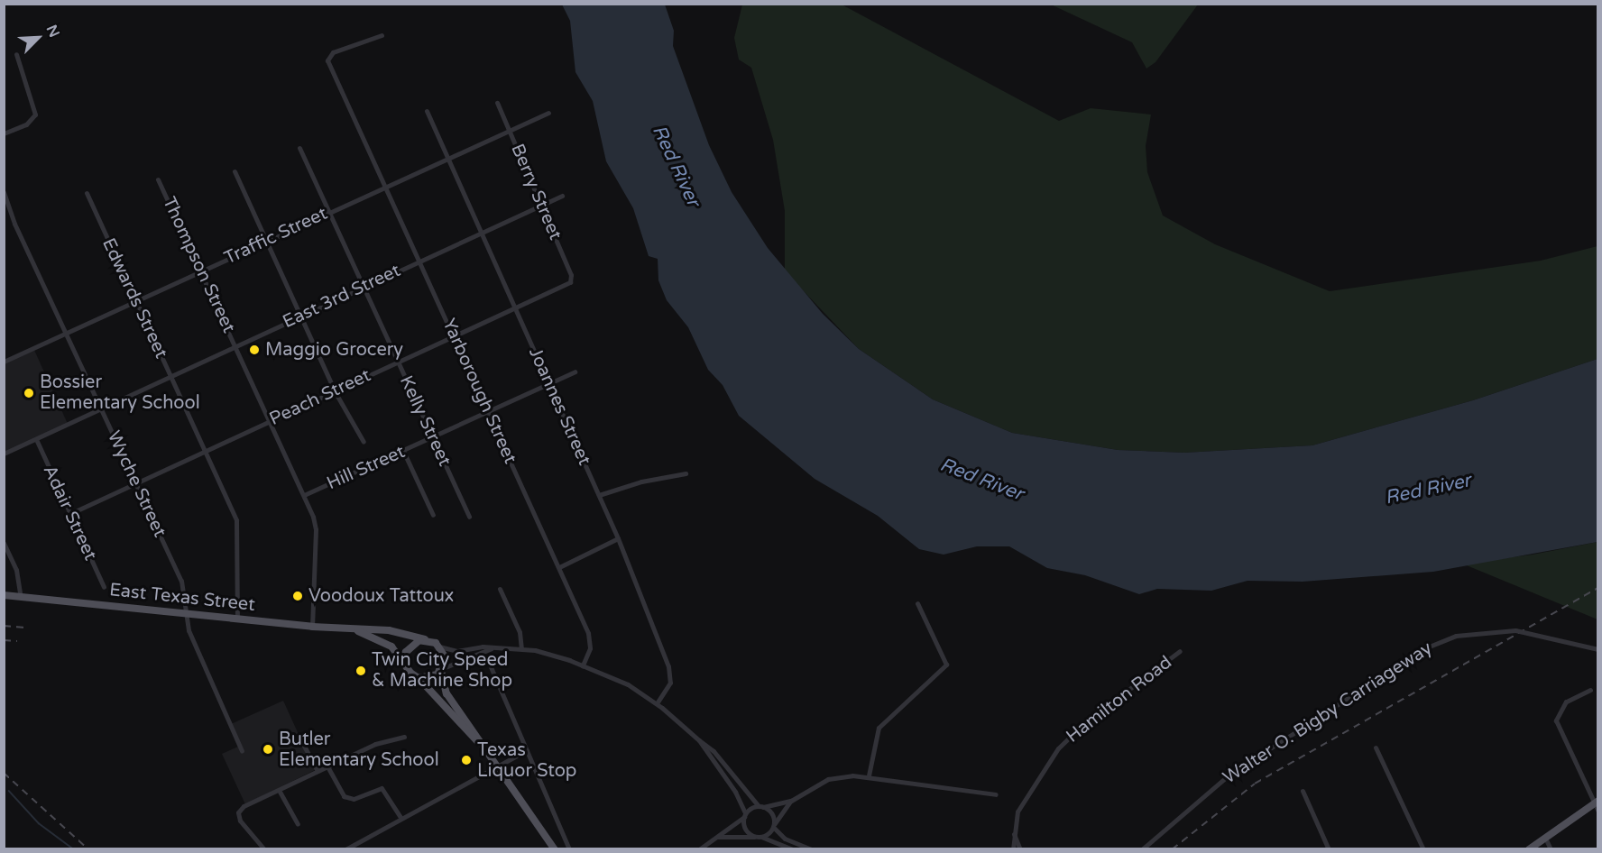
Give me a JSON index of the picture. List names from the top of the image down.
{
  "streets": {
    "main road": ["East Texas Street"],
    "street": [
      "Berry Street",
      "Traffic Street",
      "Thompson Street",
      "East 3rd Street",
      "Edwards Street",
      "Yarborough Street",
      "Peach Street",
      "Joannes Street",
      "Kelly Street",
      "Hill Street",
      "Wyche Street",
      "Adair Street",
      "Hamilton Road",
      "Walter O. Bigby Carriageway"
    ]
  },
  "crossings": [
    ["Berry Street", "Traffic Street"],
    ["Berry Street", "East 3rd Street"],
    ["Berry Street", "Peach Street"],
    ["Traffic Street", "Thompson Street"],
    ["Traffic Street", "Edwards Street"],
    ["Traffic Street", "Yarborough Street"],
    ["Traffic Street", "Joannes Street"],
    ["Traffic Street", "Kelly Street"],
    ["Traffic Street", "Wyche Street"],
    ["Thompson Street", "East 3rd Street"],
    ["Thompson Street", "Peach Street"],
    ["Thompson Street", "Hill Street"],
    ["Thompson Street", "East Texas Street"],
    ["East 3rd Street", "Edwards Street"],
    ["East 3rd Street", "Yarborough Street"],
    ["East 3rd Street", "Joannes Street"],
    ["East 3rd Street", "Kelly Street"],
    ["East 3rd Street", "Wyche Street"],
    ["East 3rd Street", "Adair Street"],
    ["Edwards Street", "Peach Street"],
    ["Edwards Street", "East Texas Street"],
    ["Yarborough Street", "Peach Street"],
    ["Yarborough Street", "Hill Street"],
    ["Peach Street", "Joannes Street"],
    ["Peach Street", "Kelly Street"],
    ["Peach Street", "Wyche Street"],
    ["Peach Street", "Adair Street"],
    ["Joannes Street", "Hill Street"],
    ["Kelly Street", "Hill Street"],
    ["Wyche Street", "East Texas Street"]
  ],
  "water": ["Red River"],
  "places": [
    "Maggio Grocery",
    "Bossier Elementary School",
    "Voodoux Tattoux",
    "Twin City Speed & Machine Shop",
    "Butler Elementary School",
    "Texas Liquor Stop"
  ],
  "north": "top right"
}
